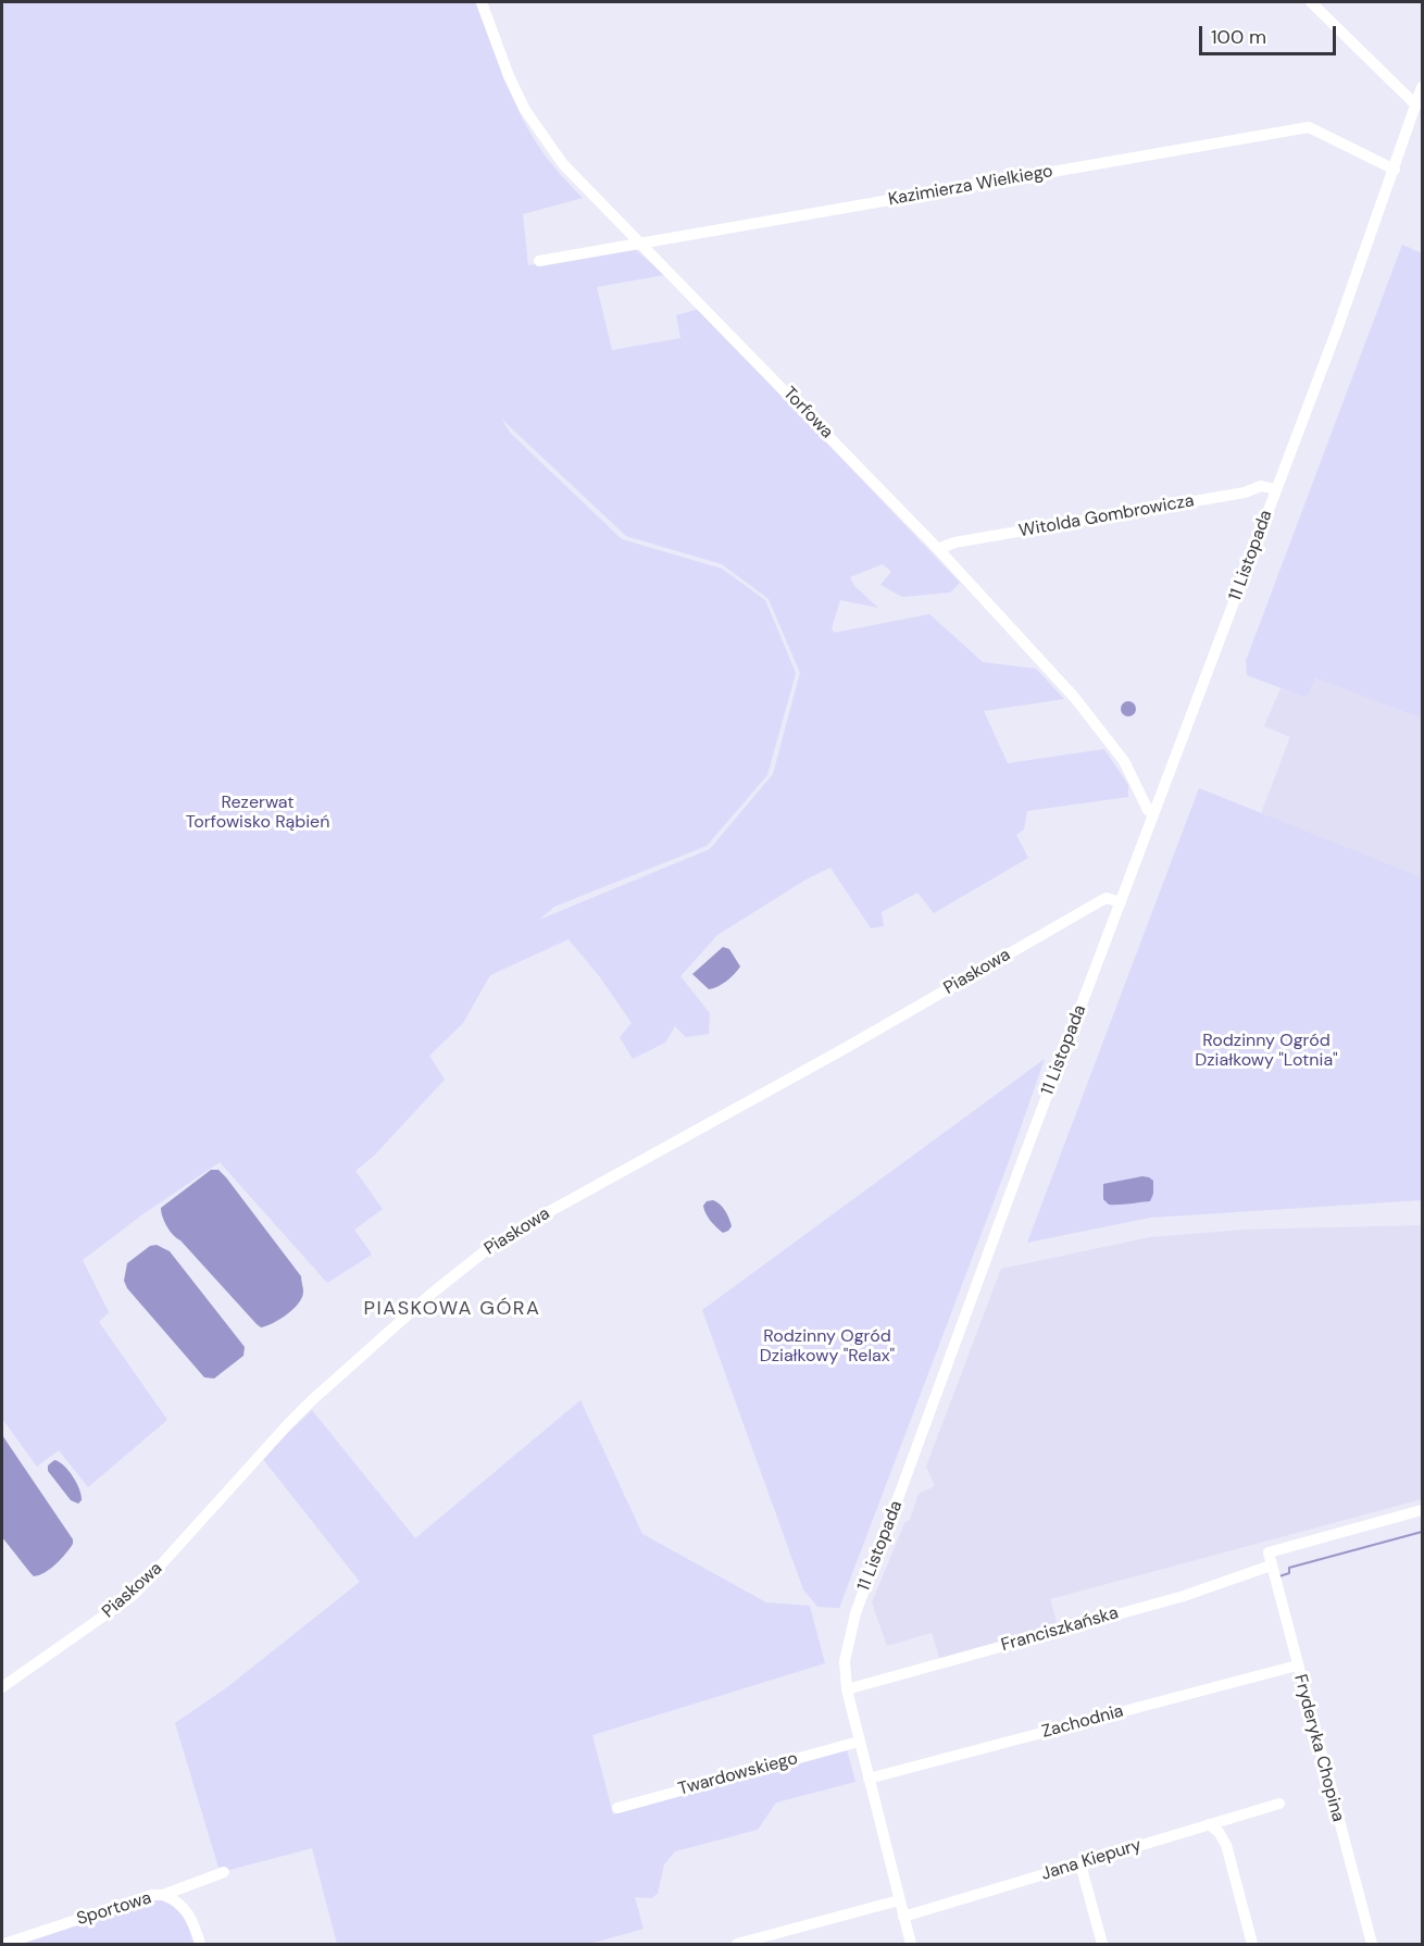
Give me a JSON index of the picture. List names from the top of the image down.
{
  "streets": {
    "street": [
      "Kazimierza Wielkiego",
      "Torfowa",
      "Witolda Gombrowicza",
      "11 Listopada",
      "Piaskowa",
      "Franciszkańska",
      "Zachodnia",
      "Fryderyka Chopina",
      "Twardowskiego",
      "Jana Kiepury",
      "Sportowa"
    ]
  },
  "crossings": [
    ["Kazimierza Wielkiego", "Torfowa"],
    ["Kazimierza Wielkiego", "11 Listopada"],
    ["Torfowa", "Witolda Gombrowicza"],
    ["Torfowa", "11 Listopada"],
    ["Witolda Gombrowicza", "11 Listopada"],
    ["11 Listopada", "Piaskowa"],
    ["11 Listopada", "Franciszkańska"],
    ["11 Listopada", "Zachodnia"],
    ["11 Listopada", "Twardowskiego"],
    ["11 Listopada", "Jana Kiepury"],
    ["Franciszkańska", "Fryderyka Chopina"],
    ["Zachodnia", "Fryderyka Chopina"]
  ],
  "districts": ["PIASKOWA GÓRA"],
  "parks": ["Rezerwat Torfowisko Rąbień", "Rodzinny Ogród Działkowy \"Lotnia\"", "Rodzinny Ogród Działkowy \"Relax\""],
  "scale_bar": "100 m"
}
